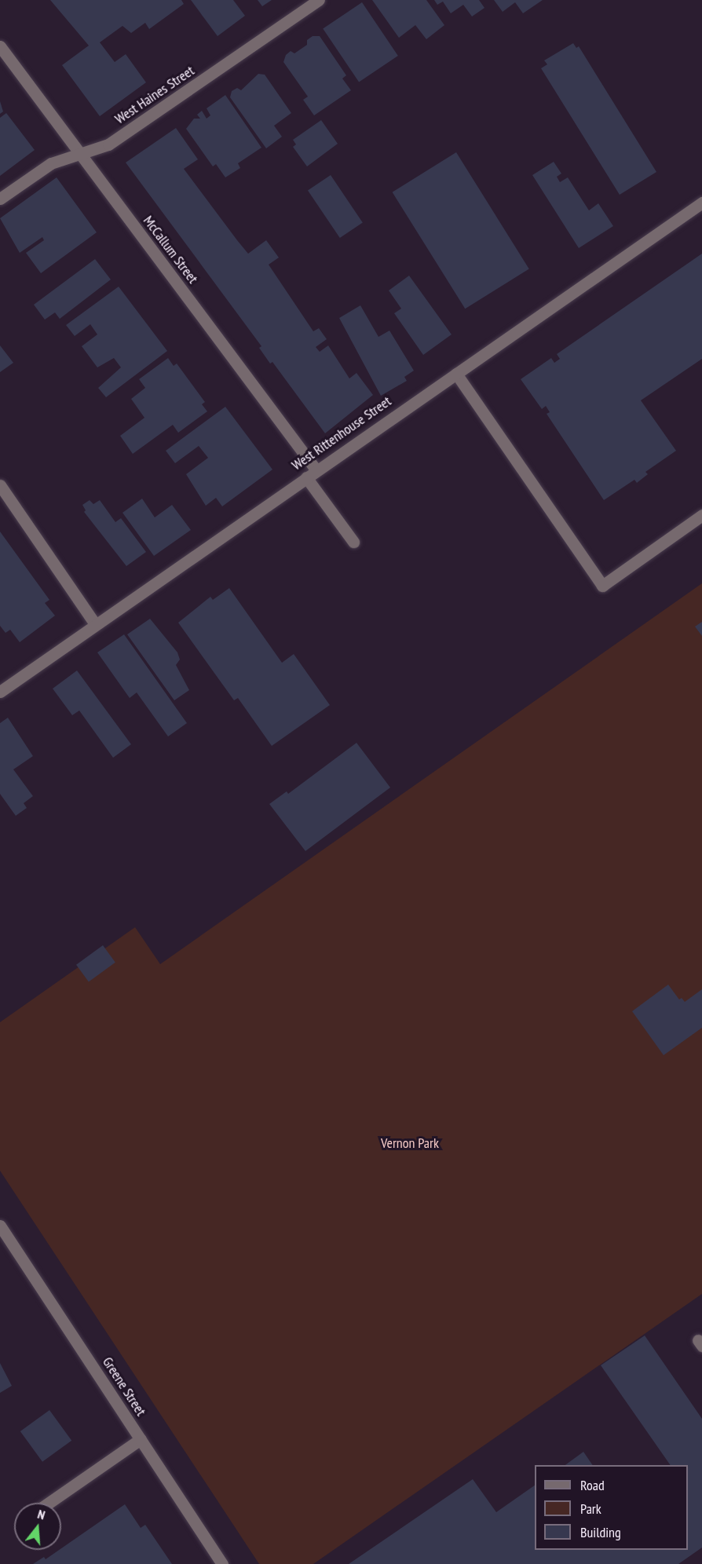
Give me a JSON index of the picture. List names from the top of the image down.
{
  "streets": {
    "street": [
      "West Haines Street",
      "McCallum Street",
      "West Rittenhouse Street",
      "Greene Street"
    ]
  },
  "crossings": [
    ["West Haines Street", "McCallum Street"],
    ["McCallum Street", "West Rittenhouse Street"]
  ],
  "parks": ["Vernon Park"],
  "legend": ["Road", "Park", "Building"],
  "north": "top"
}
